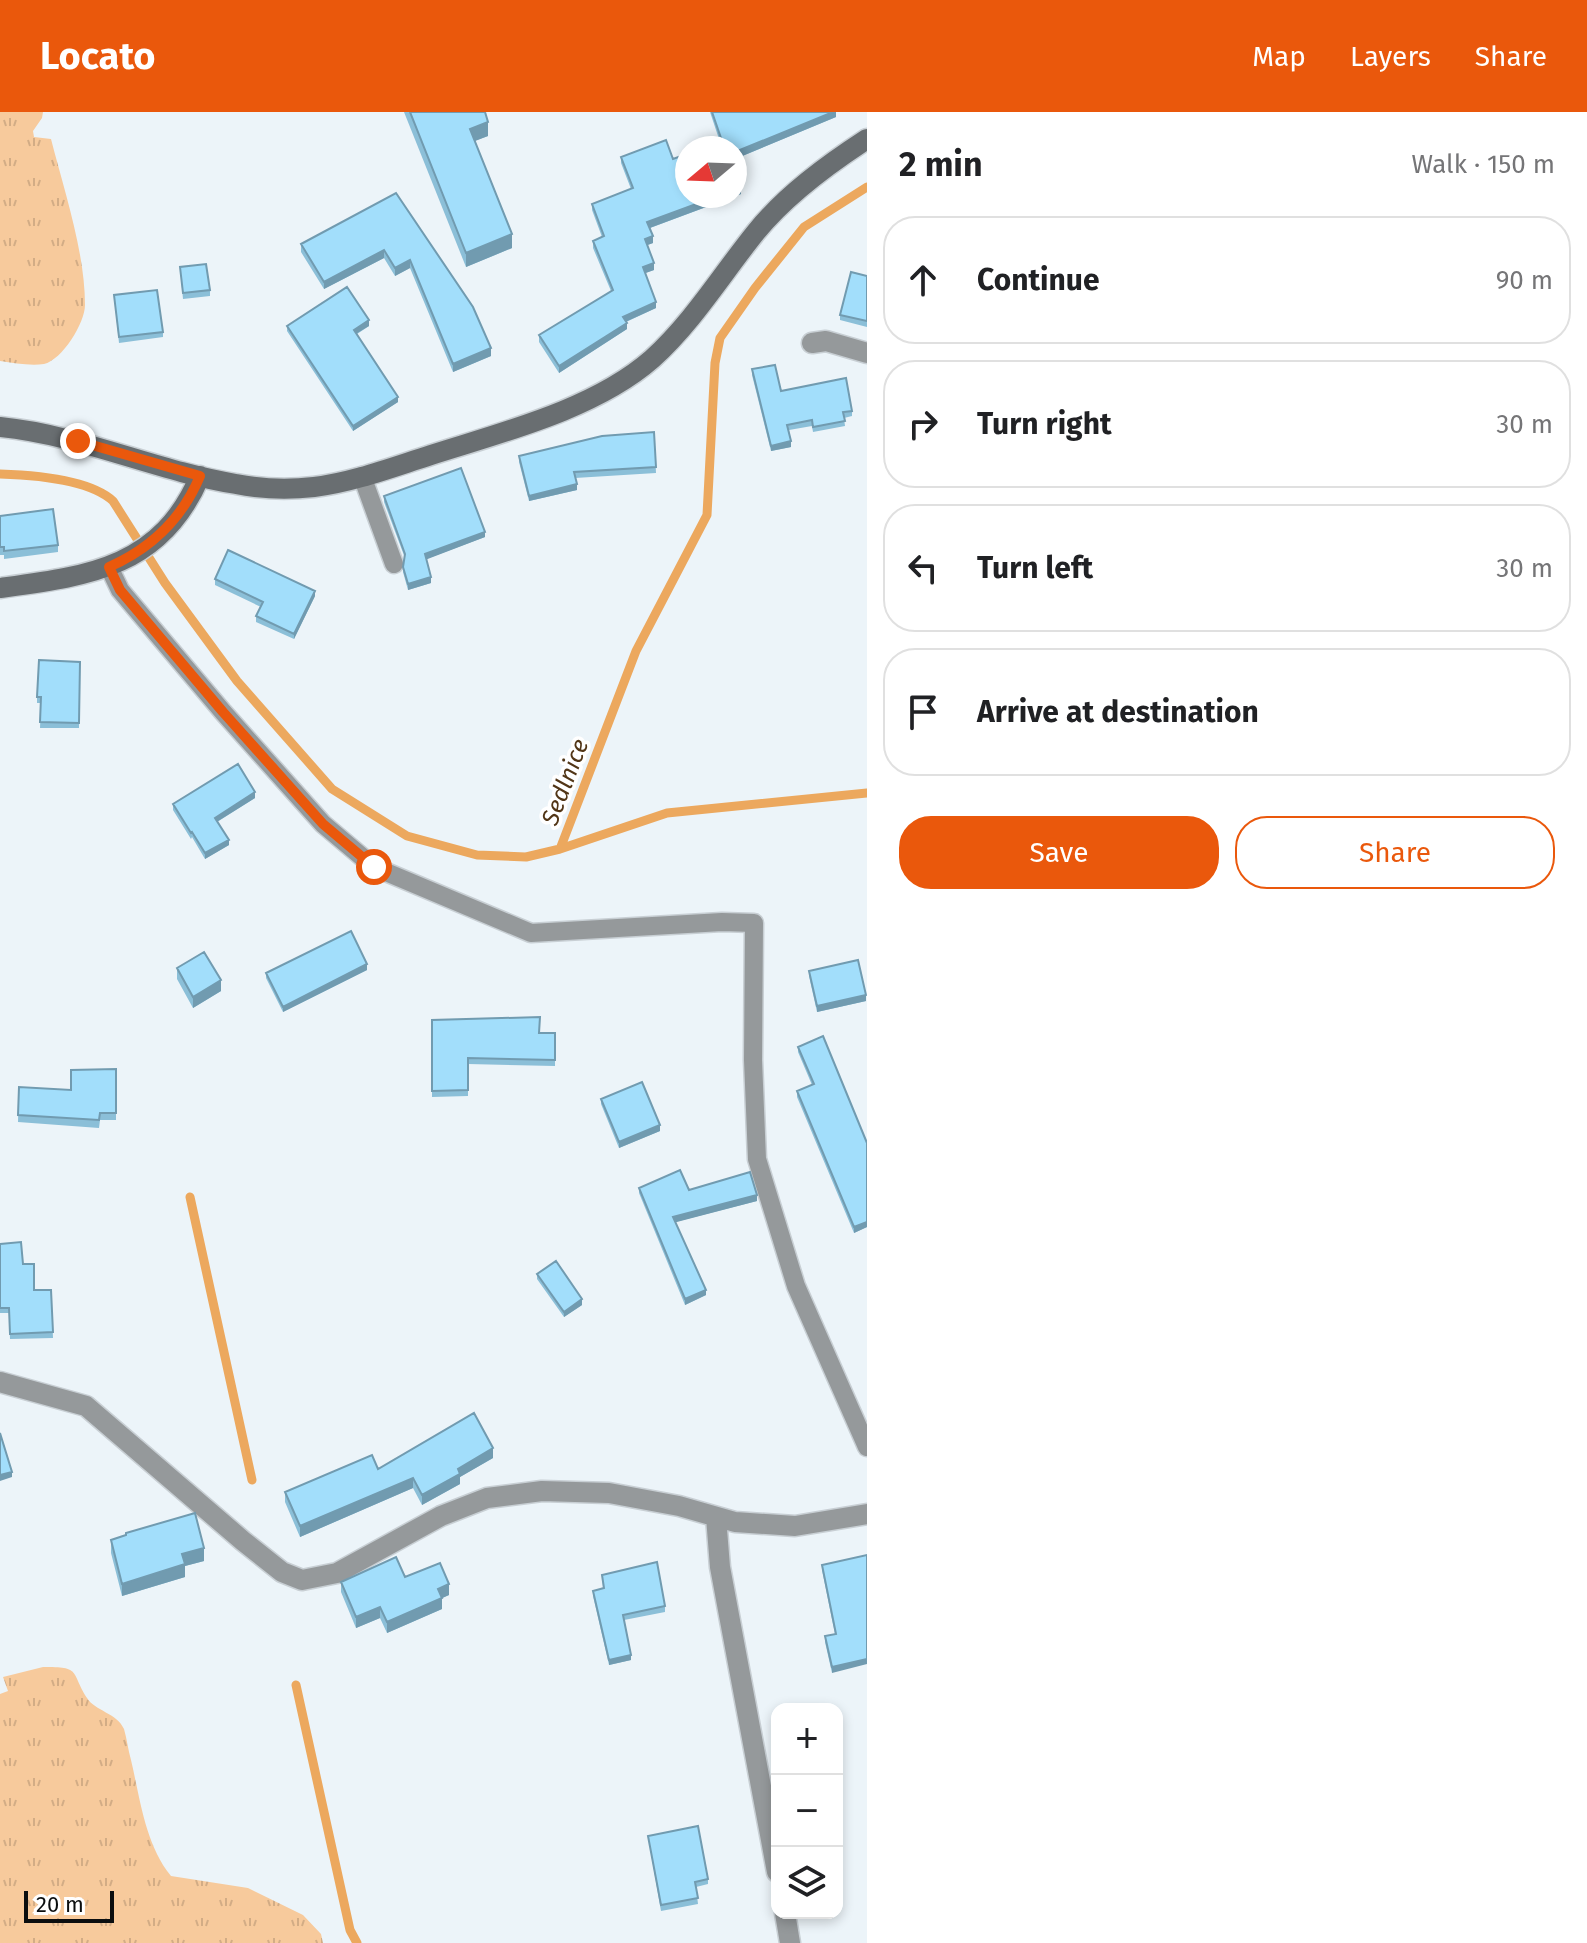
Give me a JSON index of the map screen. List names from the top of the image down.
{
  "water": ["Sedlnice"],
  "scale_bar": "20 m",
  "north": "left",
  "page": {
    "header": "Locato",
    "nav": ["Map", "Layers", "Share"],
    "heading": ["2 min", "Walk · 150 m"],
    "list": [
      ["Continue", "90 m"],
      ["Turn right", "30 m"],
      ["Turn left", "30 m"],
      "Arrive at destination"
    ],
    "buttons": ["Save", "Share"],
    "map_buttons": ["+", "−"],
    "scale": "20 m"
  }
}
